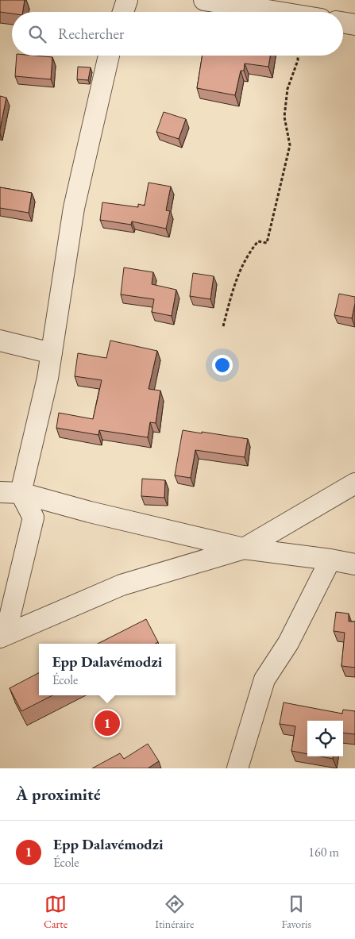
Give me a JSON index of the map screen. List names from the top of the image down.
{
  "page": {
    "search": "Rechercher",
    "popup": ["Epp Dalavémodzi", "École"],
    "pins": "1",
    "heading": "À proximité",
    "list": [
      {
        "mark": "1",
        "name": "Epp Dalavémodzi",
        "note": "École",
        "value": "160 m"
      }
    ],
    "nav": ["Carte", "Itinéraire", "Favoris"]
  }
}
